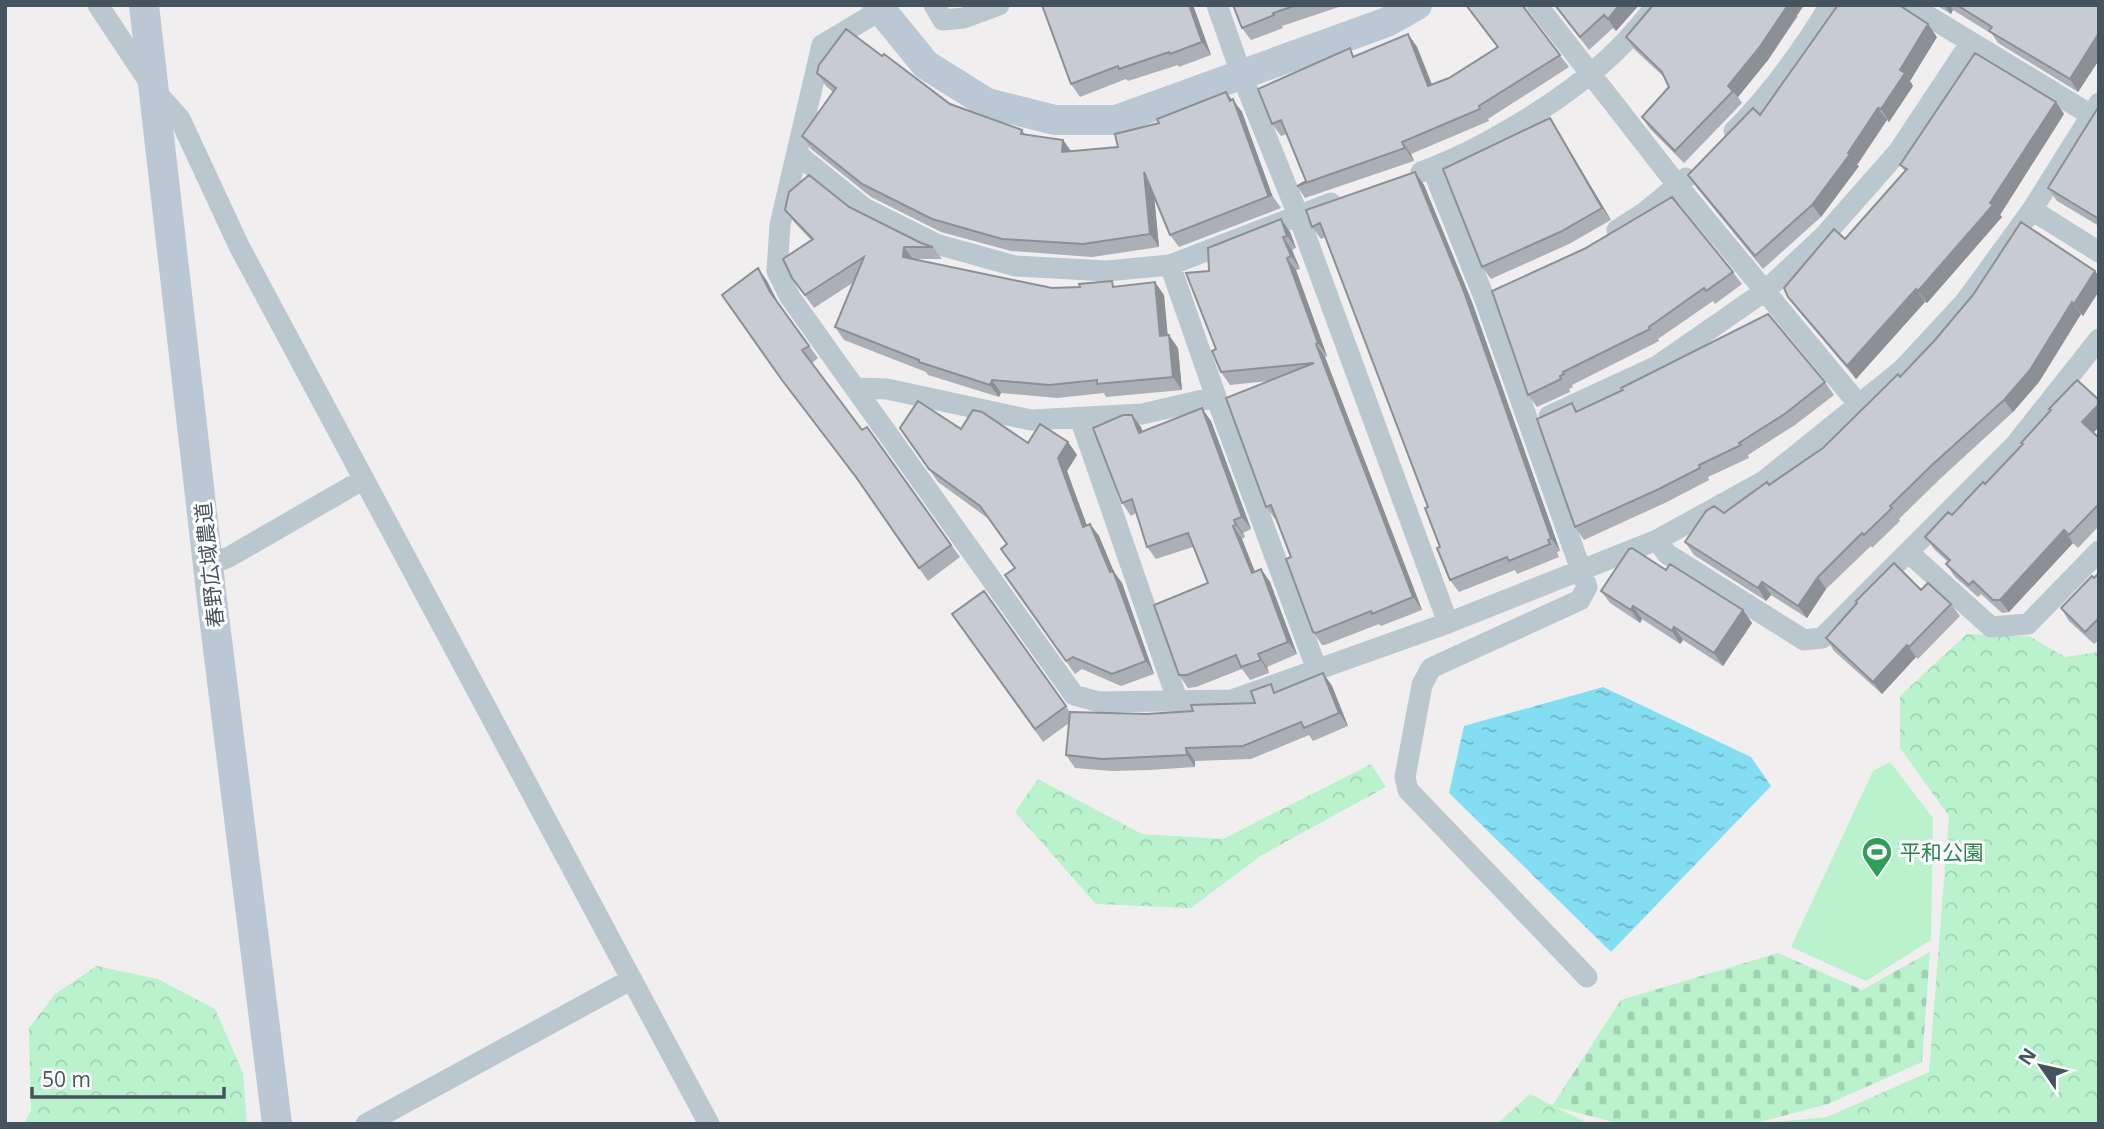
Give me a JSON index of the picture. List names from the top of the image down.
{
  "streets": {
    "street": ["春野広域農道"]
  },
  "places": {
    "sports": ["平和公園"]
  },
  "scale_bar": "50 m",
  "north": "top left"
}
